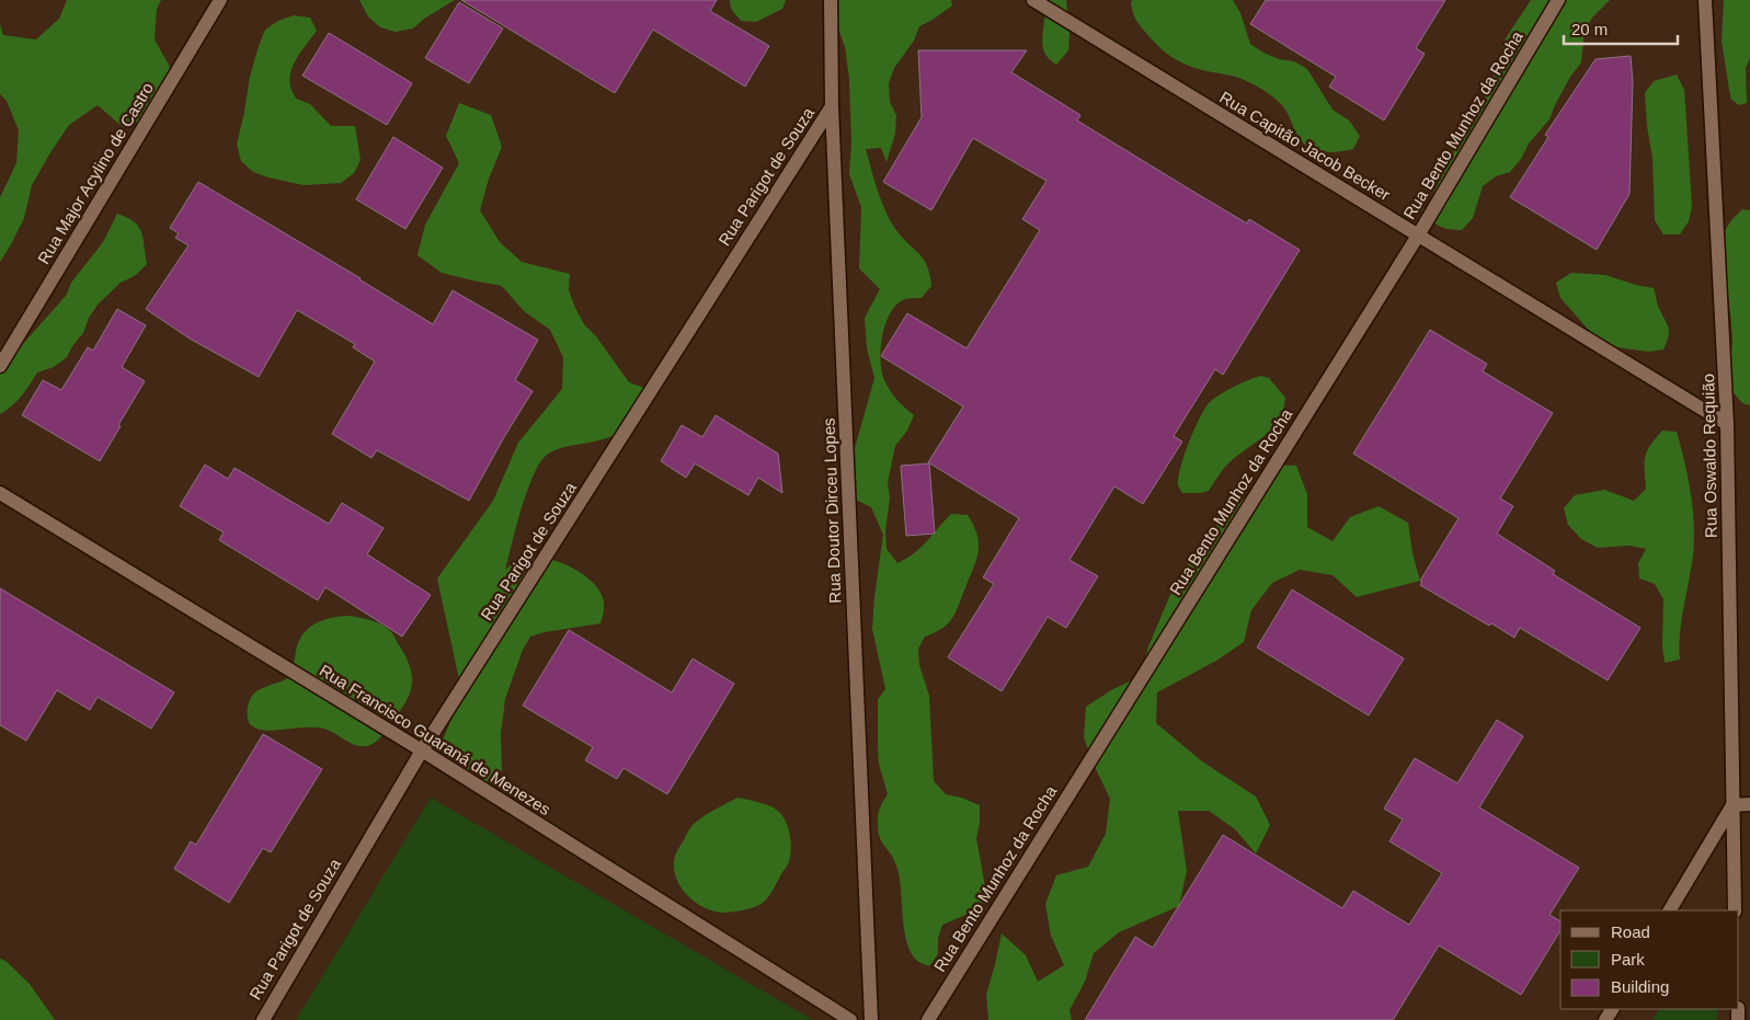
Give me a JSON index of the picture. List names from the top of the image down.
{
  "streets": {
    "street": [
      "Rua Bento Munhoz da Rocha",
      "Rua Capitão Jacob Becker",
      "Rua Major Acylino de Castro",
      "Rua Parigot de Souza",
      "Rua Oswaldo Requião",
      "Rua Doutor Dirceu Lopes",
      "Rua Francisco Guaraná de Menezes"
    ]
  },
  "crossings": [
    ["Rua Bento Munhoz da Rocha", "Rua Capitão Jacob Becker"],
    ["Rua Capitão Jacob Becker", "Rua Oswaldo Requião"],
    ["Rua Parigot de Souza", "Rua Doutor Dirceu Lopes"],
    ["Rua Parigot de Souza", "Rua Francisco Guaraná de Menezes"]
  ],
  "legend": ["Road", "Park", "Building"],
  "scale_bar": "20 m"
}
